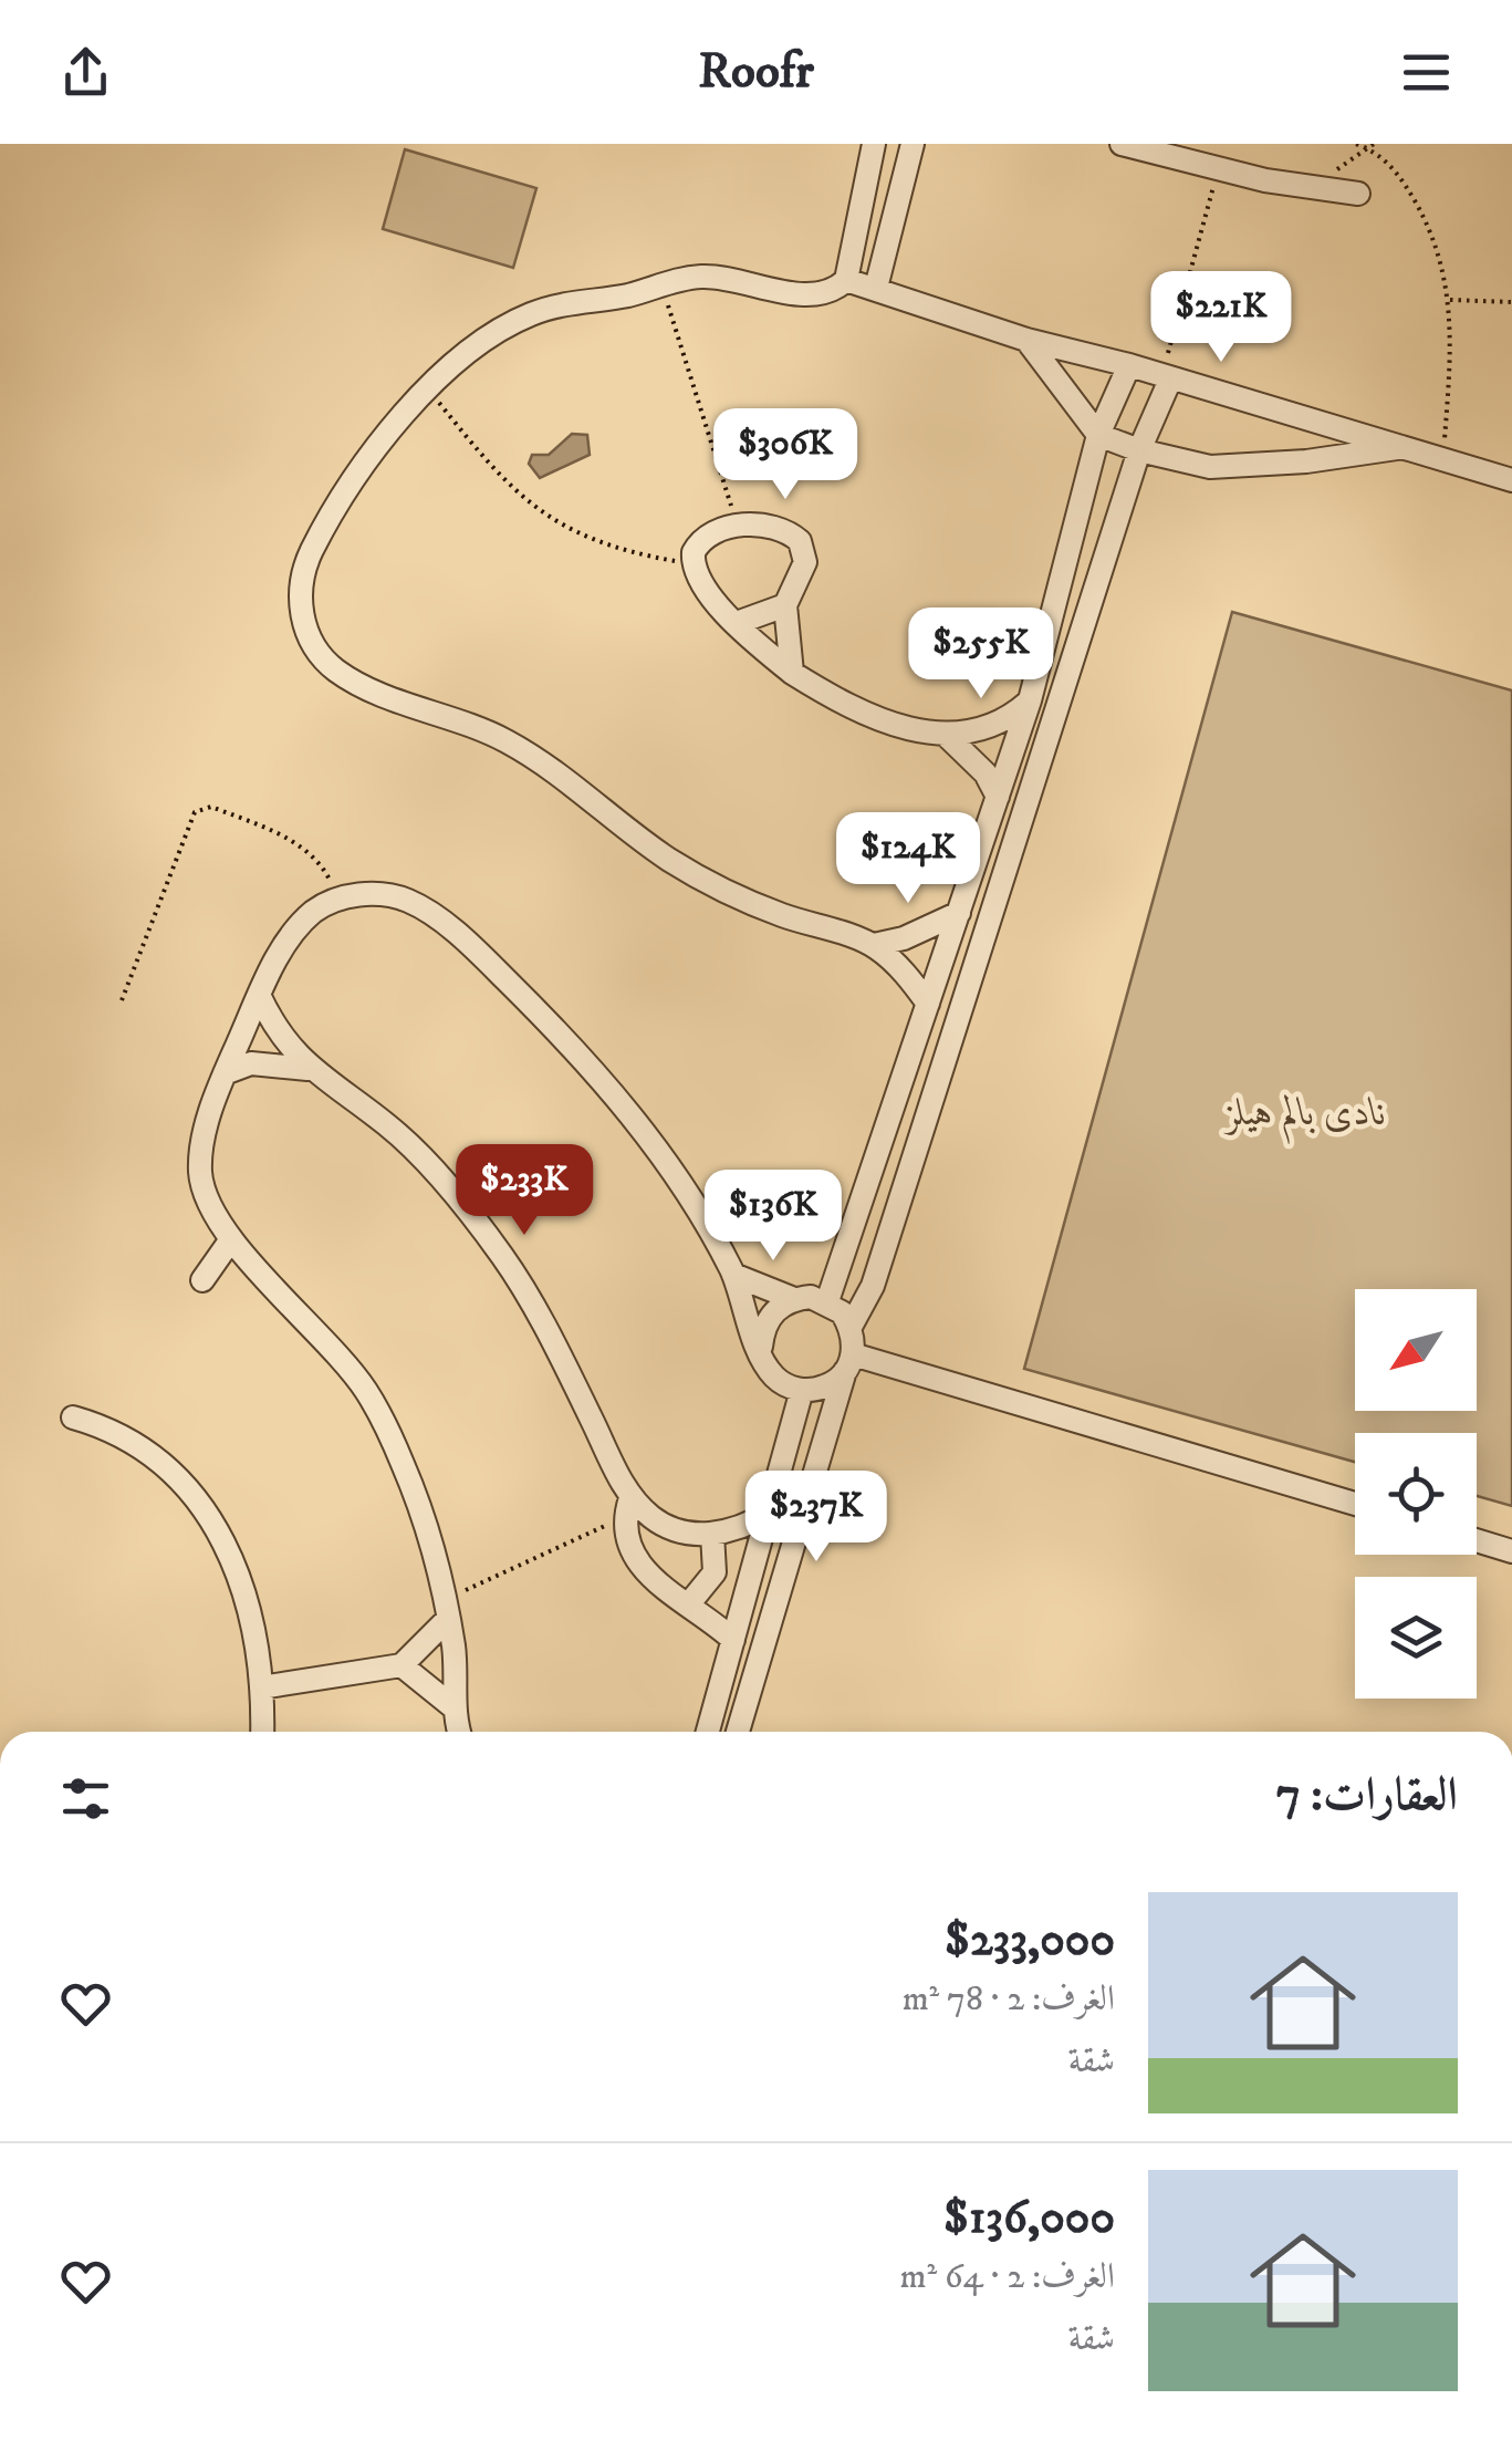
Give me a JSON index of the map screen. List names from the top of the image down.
{
  "parks": ["نادى بالم هيلز"],
  "north": "bottom left",
  "page": {
    "header": "Roofr",
    "price": [
      "$221K",
      "$306K",
      "$255K",
      "$124K",
      "$233K",
      "$136K",
      "$237K"
    ],
    "heading": "العقارات: 7",
    "list": [
      {
        "name": "$233,000",
        "note": "الغرف: 2 · 78 m² · شقة"
      },
      {
        "name": "$136,000",
        "note": "الغرف: 2 · 64 m² · شقة"
      }
    ]
  }
}
